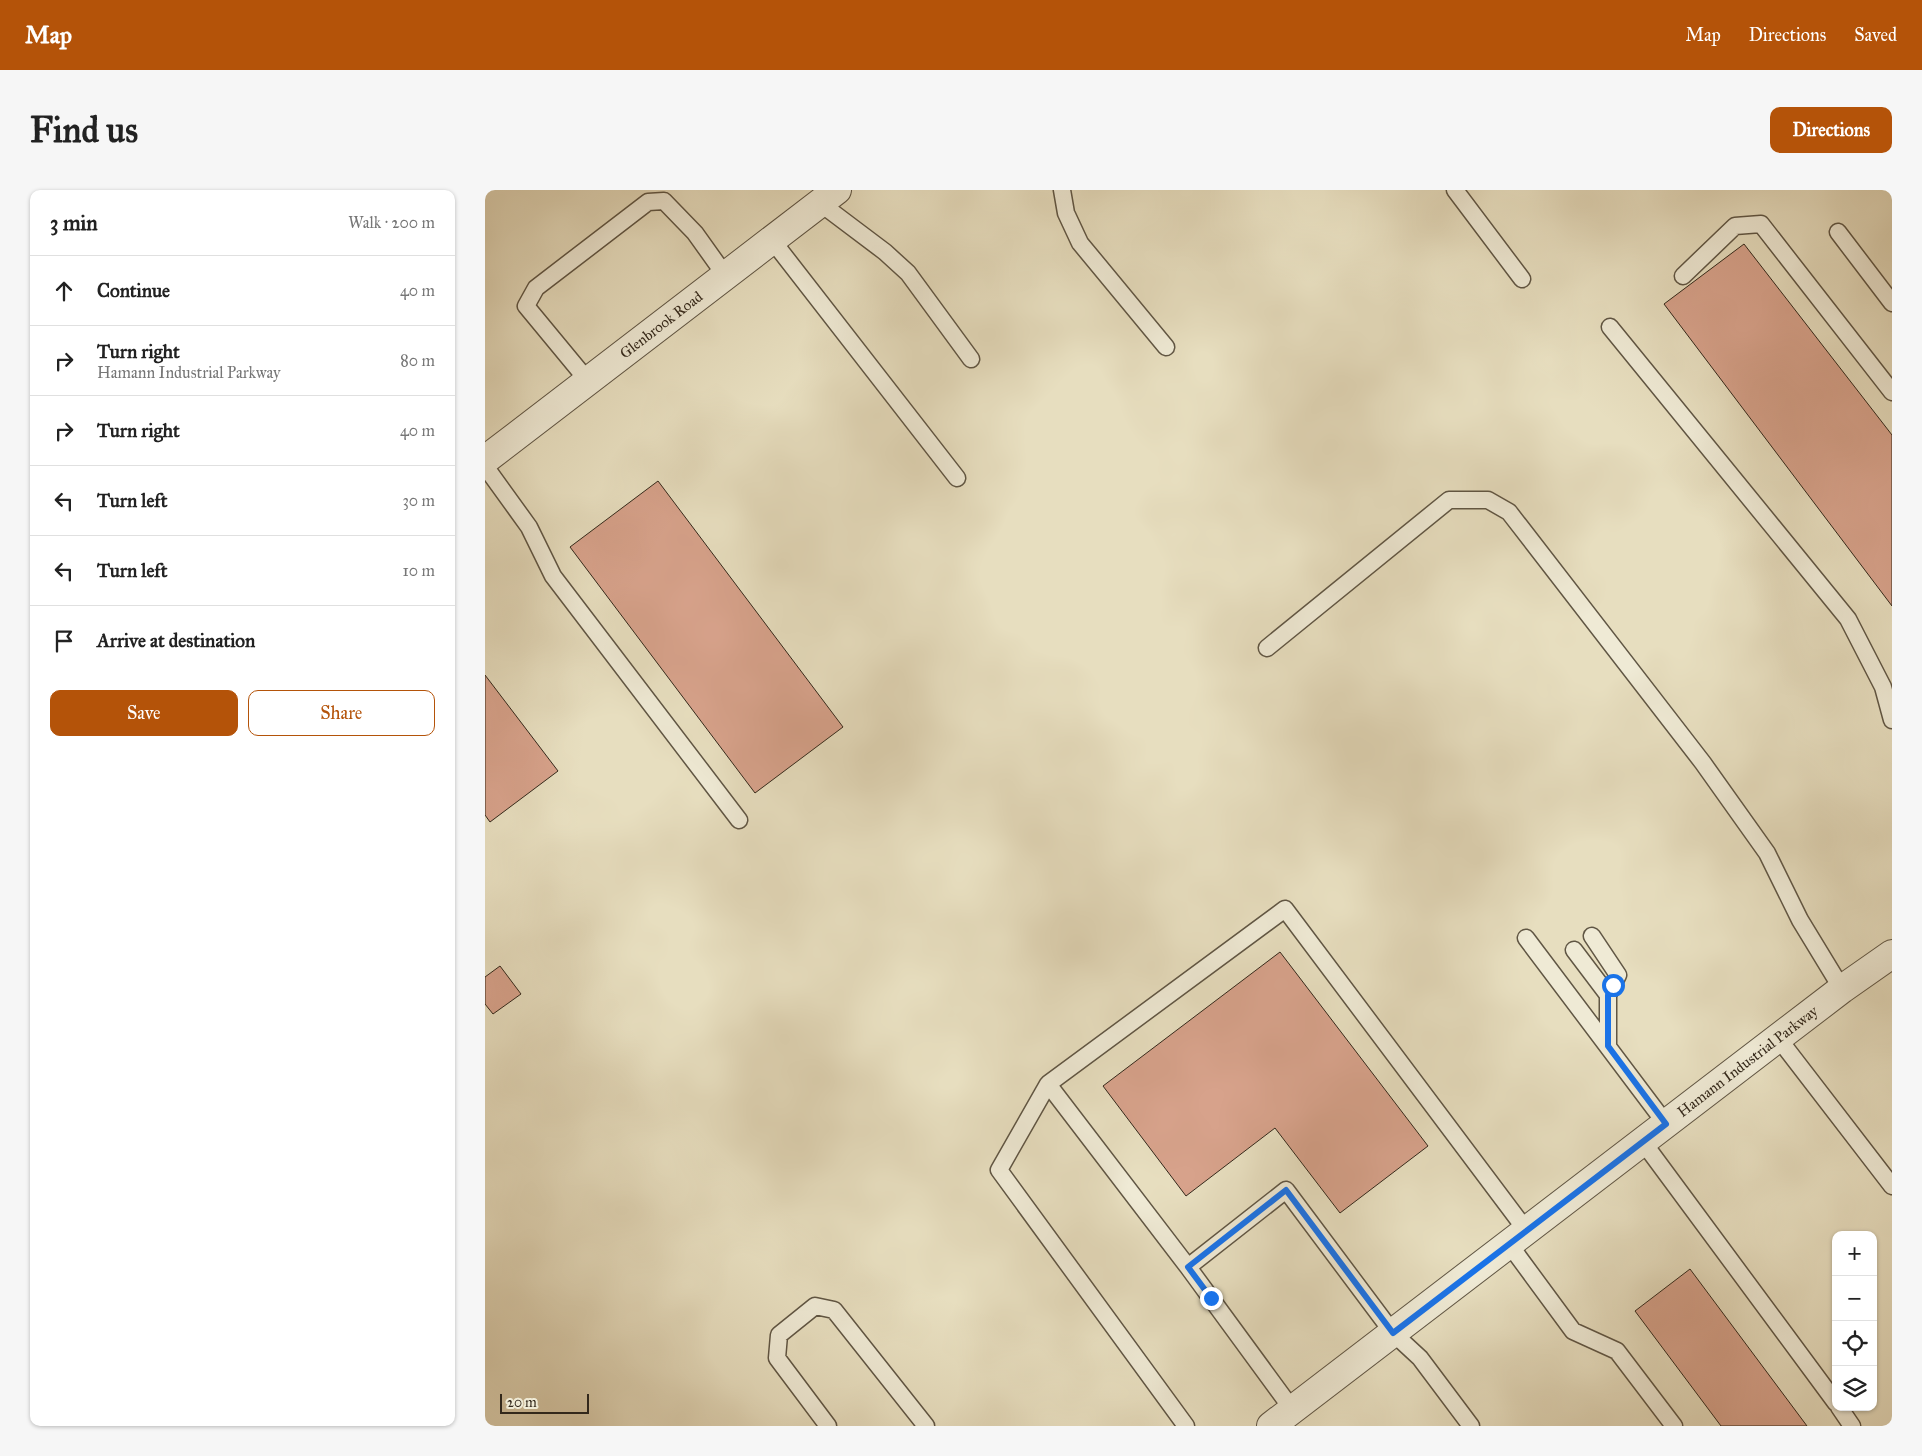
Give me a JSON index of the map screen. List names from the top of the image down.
{
  "streets": {
    "street": ["Glenbrook Road", "Hamann Industrial Parkway"]
  },
  "scale_bar": "20 m",
  "page": {
    "header": "Map",
    "nav": ["Map", "Directions", "Saved"],
    "buttons": [
      "Directions",
      ["Save", "Share"]
    ],
    "title": "Find us",
    "heading": ["3 min", "Walk · 200 m"],
    "list": [
      ["Continue", "40 m"],
      ["Turn right", "Hamann Industrial Parkway", "80 m"],
      ["Turn right", "40 m"],
      ["Turn left", "30 m"],
      ["Turn left", "10 m"],
      "Arrive at destination"
    ],
    "map_buttons": ["+", "−"],
    "scale": "20 m"
  }
}
